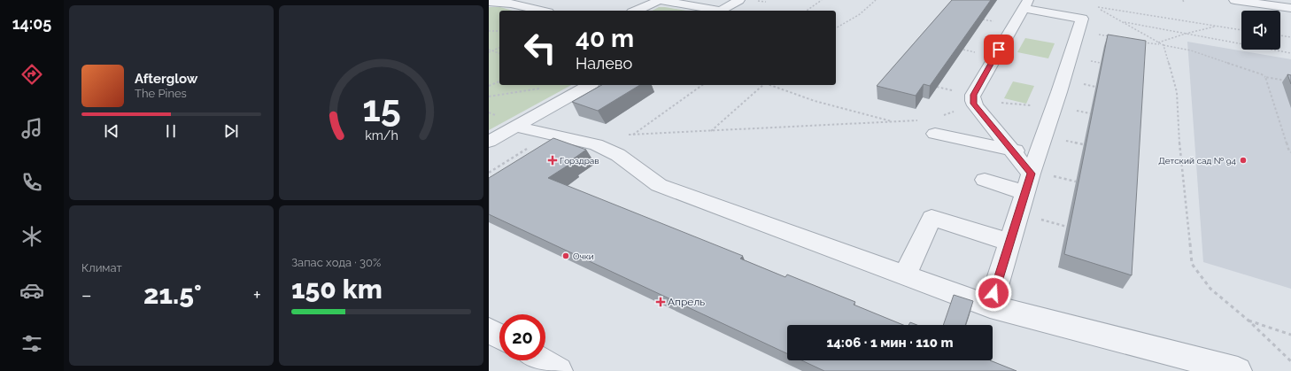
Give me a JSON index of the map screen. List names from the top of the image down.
{
  "places": {
    "health": ["Горздрав", "Апрель"],
    "other": ["Детский сад № 94", "Очки"]
  },
  "page": {
    "tabs": "14:05",
    "turn": ["40 m", "Налево"],
    "song": ["Afterglow", "The Pines"],
    "tile": [
      "Климат",
      ["Запас хода · 30%", "150 km"]
    ],
    "heat": ["−", "21.5°", "+"],
    "limit": "20",
    "trip": "14:06 · 1 мин · 110 m",
    "gauge": ["15", "km/h"]
  }
}
